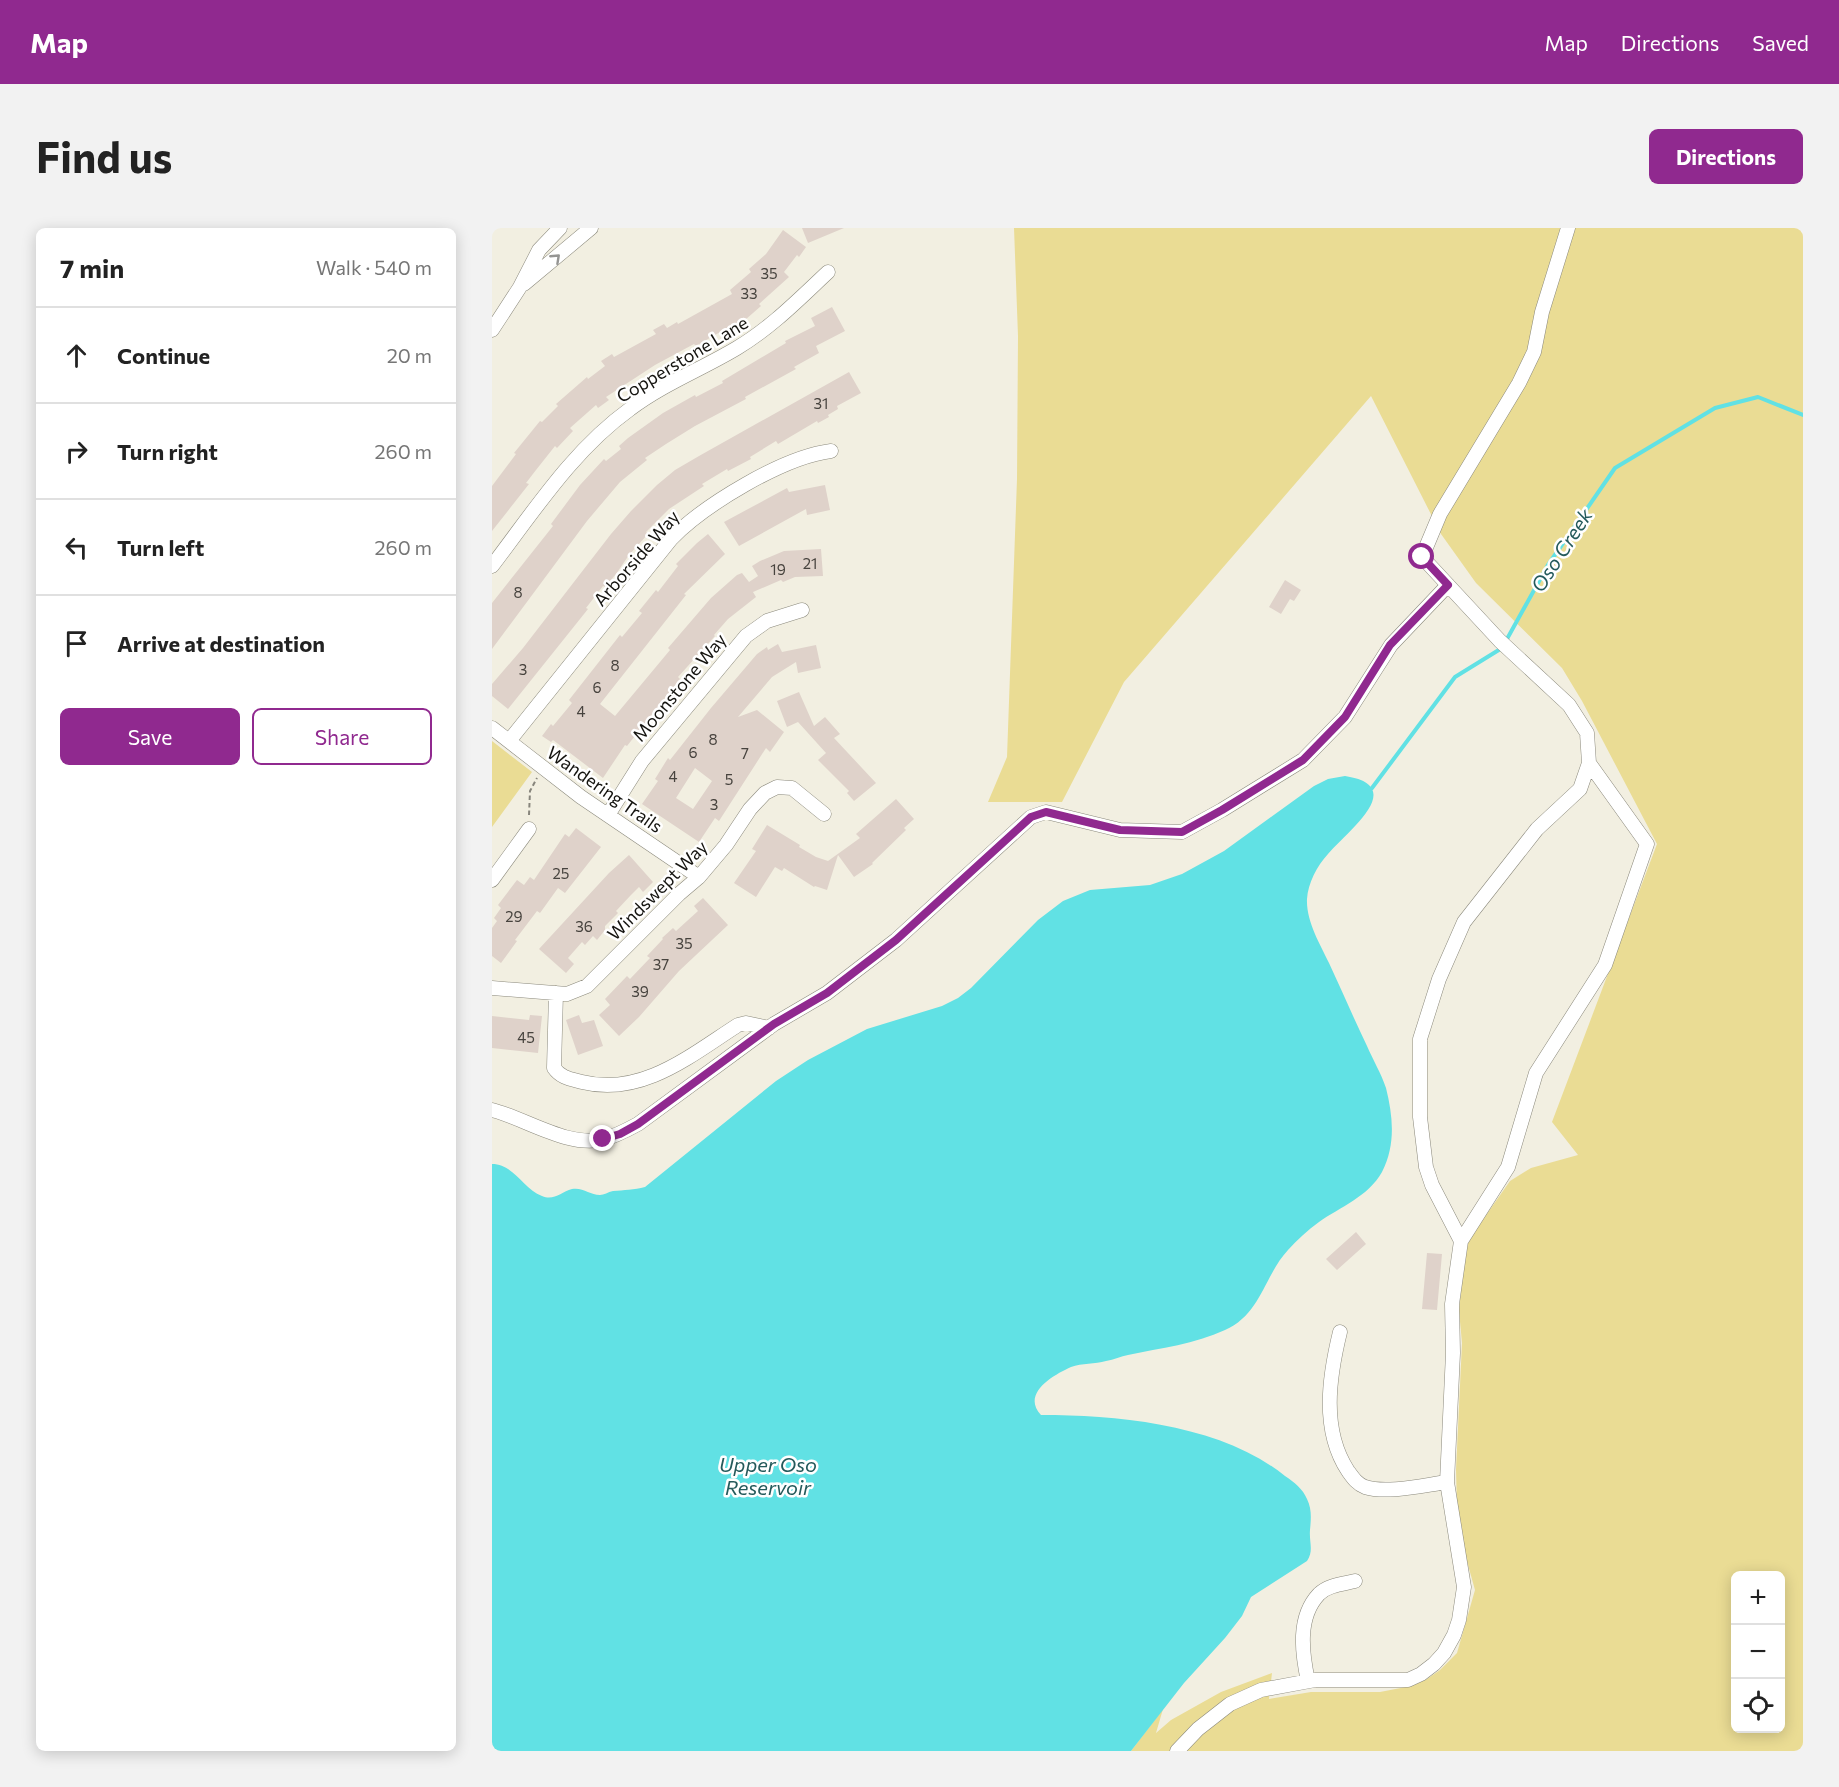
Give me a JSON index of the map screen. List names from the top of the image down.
{
  "streets": {
    "street": [
      "Copperstone Lane",
      "Arborside Way",
      "Moonstone Way",
      "Wandering Trails",
      "Windswept Way"
    ]
  },
  "crossings": [
    ["Arborside Way", "Wandering Trails"],
    ["Moonstone Way", "Wandering Trails"],
    ["Wandering Trails", "Windswept Way"]
  ],
  "water": ["Oso Creek", "Upper Oso Reservoir"],
  "house_numbers": [
    "35",
    "33",
    "31",
    "21",
    "19",
    "8",
    "8",
    "3",
    "6",
    "4",
    "8",
    "6",
    "7",
    "4",
    "5",
    "3",
    "25",
    "29",
    "36",
    "35",
    "37",
    "39",
    "45"
  ],
  "page": {
    "header": "Map",
    "nav": ["Map", "Directions", "Saved"],
    "buttons": [
      "Directions",
      ["Save", "Share"]
    ],
    "title": "Find us",
    "heading": ["7 min", "Walk · 540 m"],
    "list": [
      ["Continue", "20 m"],
      ["Turn right", "260 m"],
      ["Turn left", "260 m"],
      "Arrive at destination"
    ],
    "map_buttons": ["+", "−"]
  }
}
